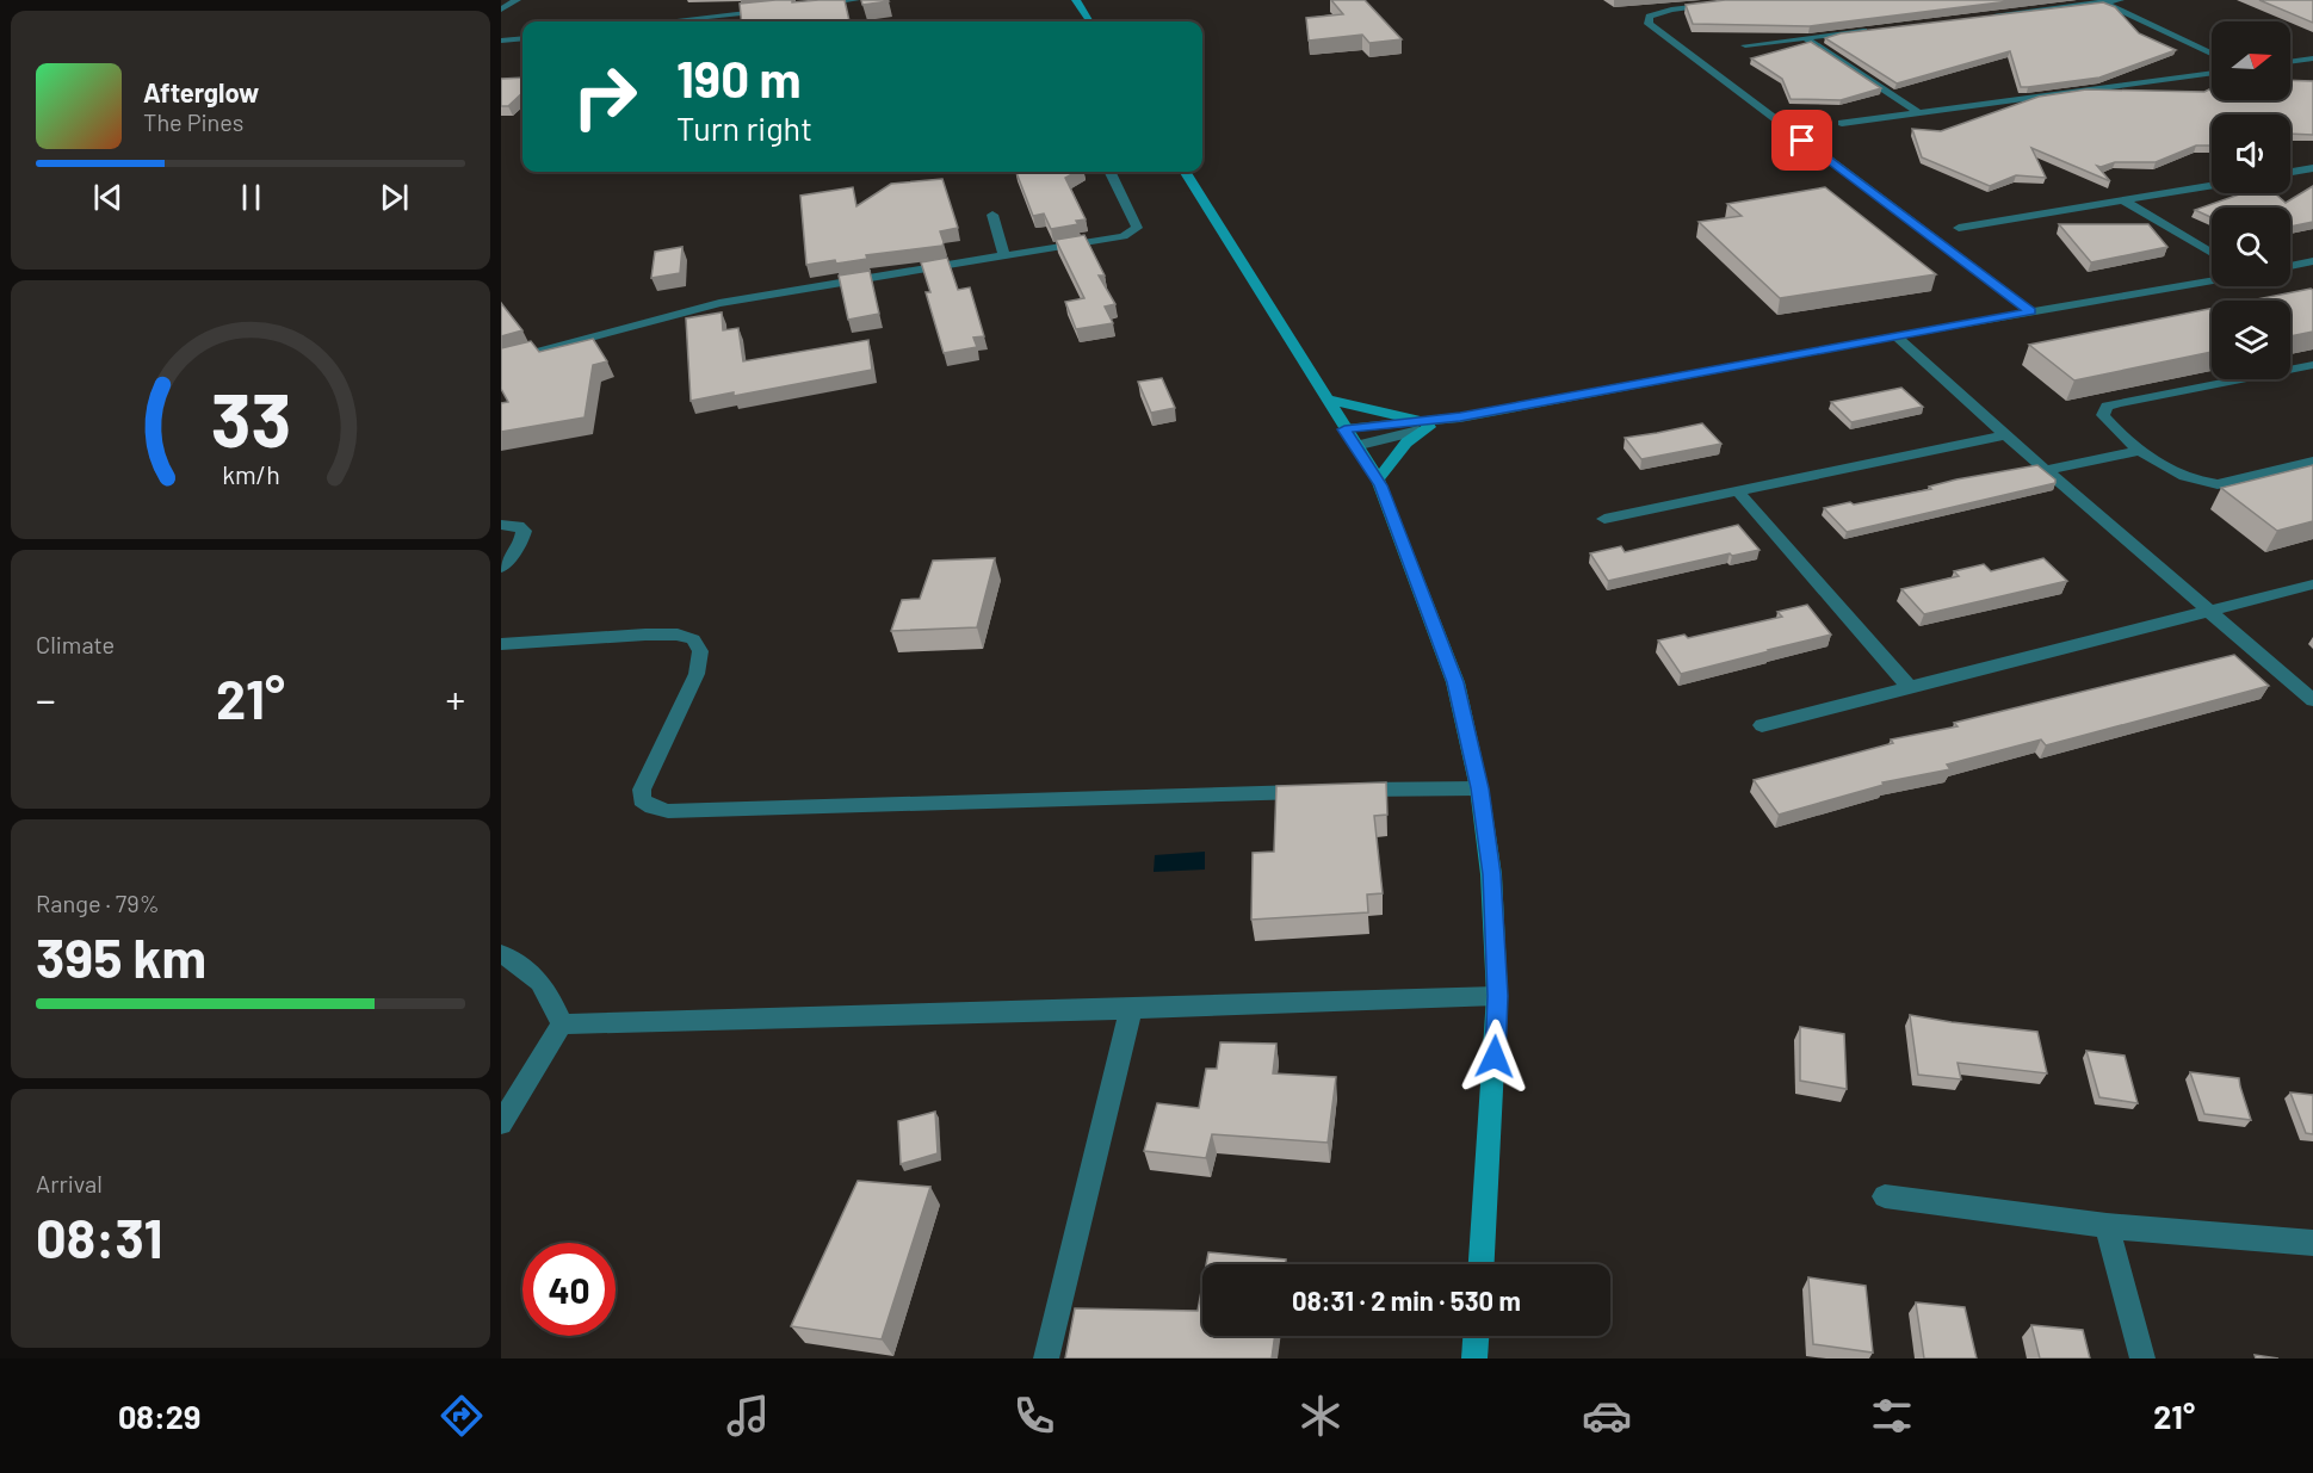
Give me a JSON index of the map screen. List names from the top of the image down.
{
  "north": "right",
  "page": {
    "turn": ["190 m", "Turn right"],
    "song": ["Afterglow", "The Pines"],
    "tile": [
      "Climate",
      ["Range · 79%", "395 km"],
      ["Arrival", "08:31"]
    ],
    "heat": ["−", "21°", "+"],
    "limit": "40",
    "trip": "08:31 · 2 min · 530 m",
    "tabs": ["08:29", "21°"],
    "gauge": ["33", "km/h"]
  }
}
